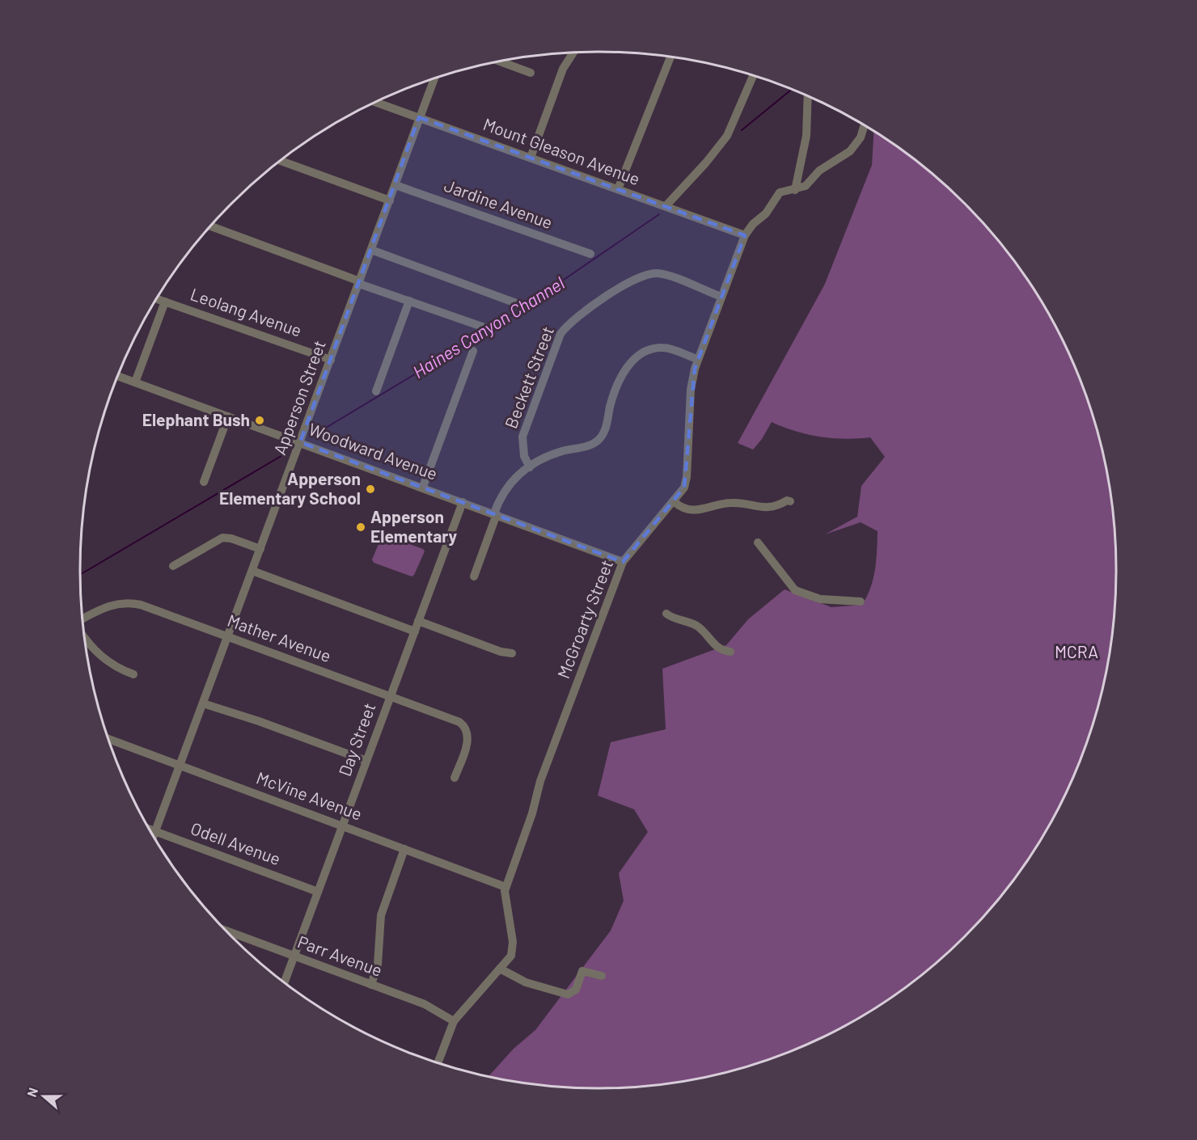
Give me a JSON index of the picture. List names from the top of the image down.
{
  "streets": {
    "street": [
      "Mount Gleason Avenue",
      "Jardine Avenue",
      "Leolang Avenue",
      "Beckett Street",
      "Apperson Street",
      "Woodward Avenue",
      "McGroarty Street",
      "Mather Avenue",
      "Day Street",
      "McVine Avenue",
      "Odell Avenue",
      "Parr Avenue"
    ]
  },
  "crossings": [
    ["Mount Gleason Avenue", "Apperson Street"],
    ["Mount Gleason Avenue", "McGroarty Street"],
    ["Jardine Avenue", "Apperson Street"],
    ["Leolang Avenue", "Apperson Street"],
    ["Beckett Street", "McGroarty Street"],
    ["Apperson Street", "Woodward Avenue"],
    ["Apperson Street", "Mather Avenue"],
    ["Apperson Street", "McVine Avenue"],
    ["Apperson Street", "Odell Avenue"],
    ["Woodward Avenue", "McGroarty Street"],
    ["Woodward Avenue", "Day Street"],
    ["McGroarty Street", "McVine Avenue"],
    ["McGroarty Street", "Parr Avenue"],
    ["Mather Avenue", "Day Street"],
    ["Day Street", "McVine Avenue"],
    ["Day Street", "Odell Avenue"],
    ["Day Street", "Parr Avenue"]
  ],
  "water": ["Haines Canyon Channel"],
  "parks": ["MCRA"],
  "places": ["Elephant Bush", "Apperson Elementary School", "Apperson Elementary"],
  "north": "left"
}
